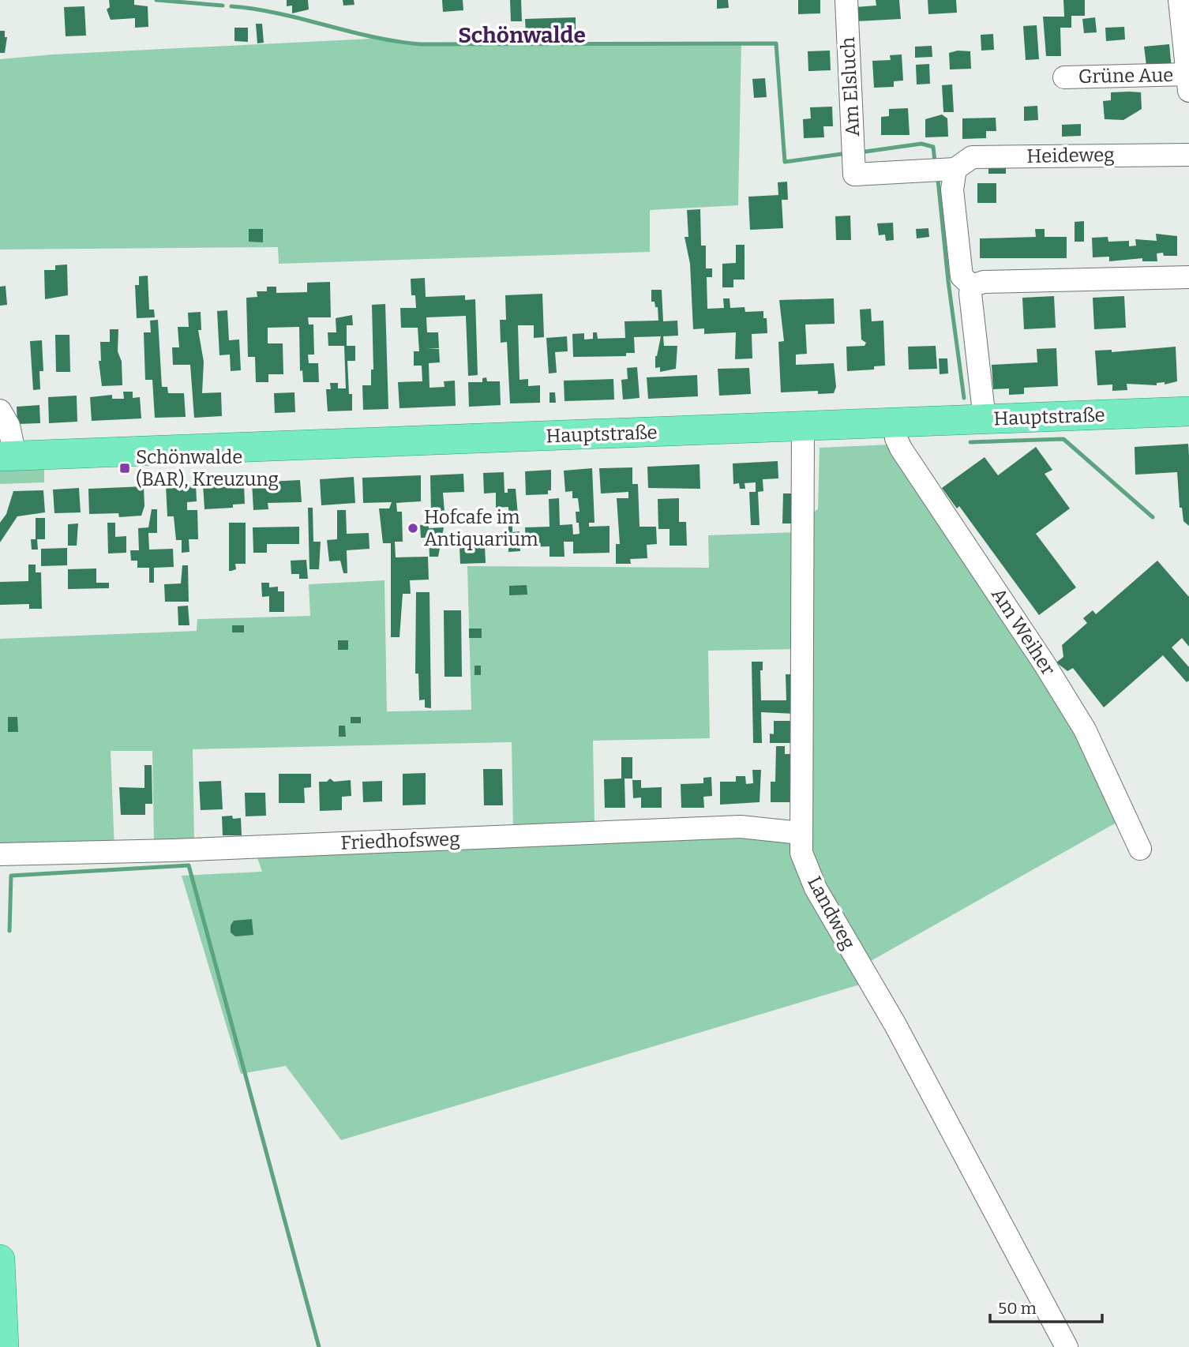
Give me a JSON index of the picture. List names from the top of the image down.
{
  "streets": {
    "main road": ["Hauptstraße"],
    "street": [
      "Grüne Aue",
      "Am Elsluch",
      "Heideweg",
      "Am Weiher",
      "Friedhofsweg",
      "Landweg"
    ]
  },
  "crossings": [
    ["Am Elsluch", "Heideweg"],
    ["Hauptstraße", "Am Weiher"],
    ["Hauptstraße", "Landweg"],
    ["Friedhofsweg", "Landweg"]
  ],
  "districts": ["Schönwalde"],
  "places": {
    "transit": ["Schönwalde (BAR), Kreuzung"],
    "other": ["Hofcafe im Antiquarium"]
  },
  "scale_bar": "50 m"
}
